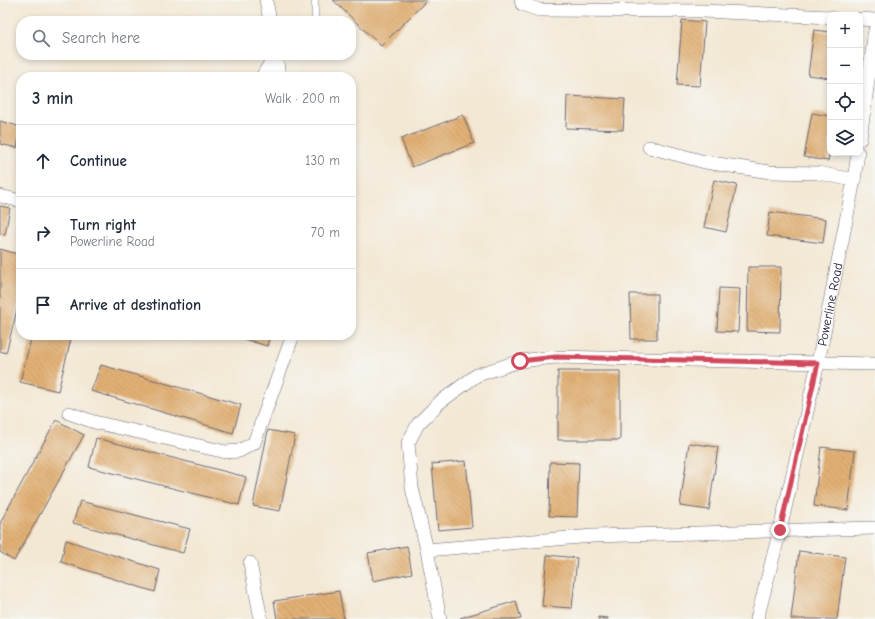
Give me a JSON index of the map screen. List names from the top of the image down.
{
  "streets": {
    "street": ["Powerline Road"]
  },
  "page": {
    "map_buttons": ["+", "−"],
    "search": "Search here",
    "heading": ["3 min", "Walk · 200 m"],
    "list": [
      ["Continue", "130 m"],
      ["Turn right", "Powerline Road", "70 m"],
      "Arrive at destination"
    ]
  }
}
